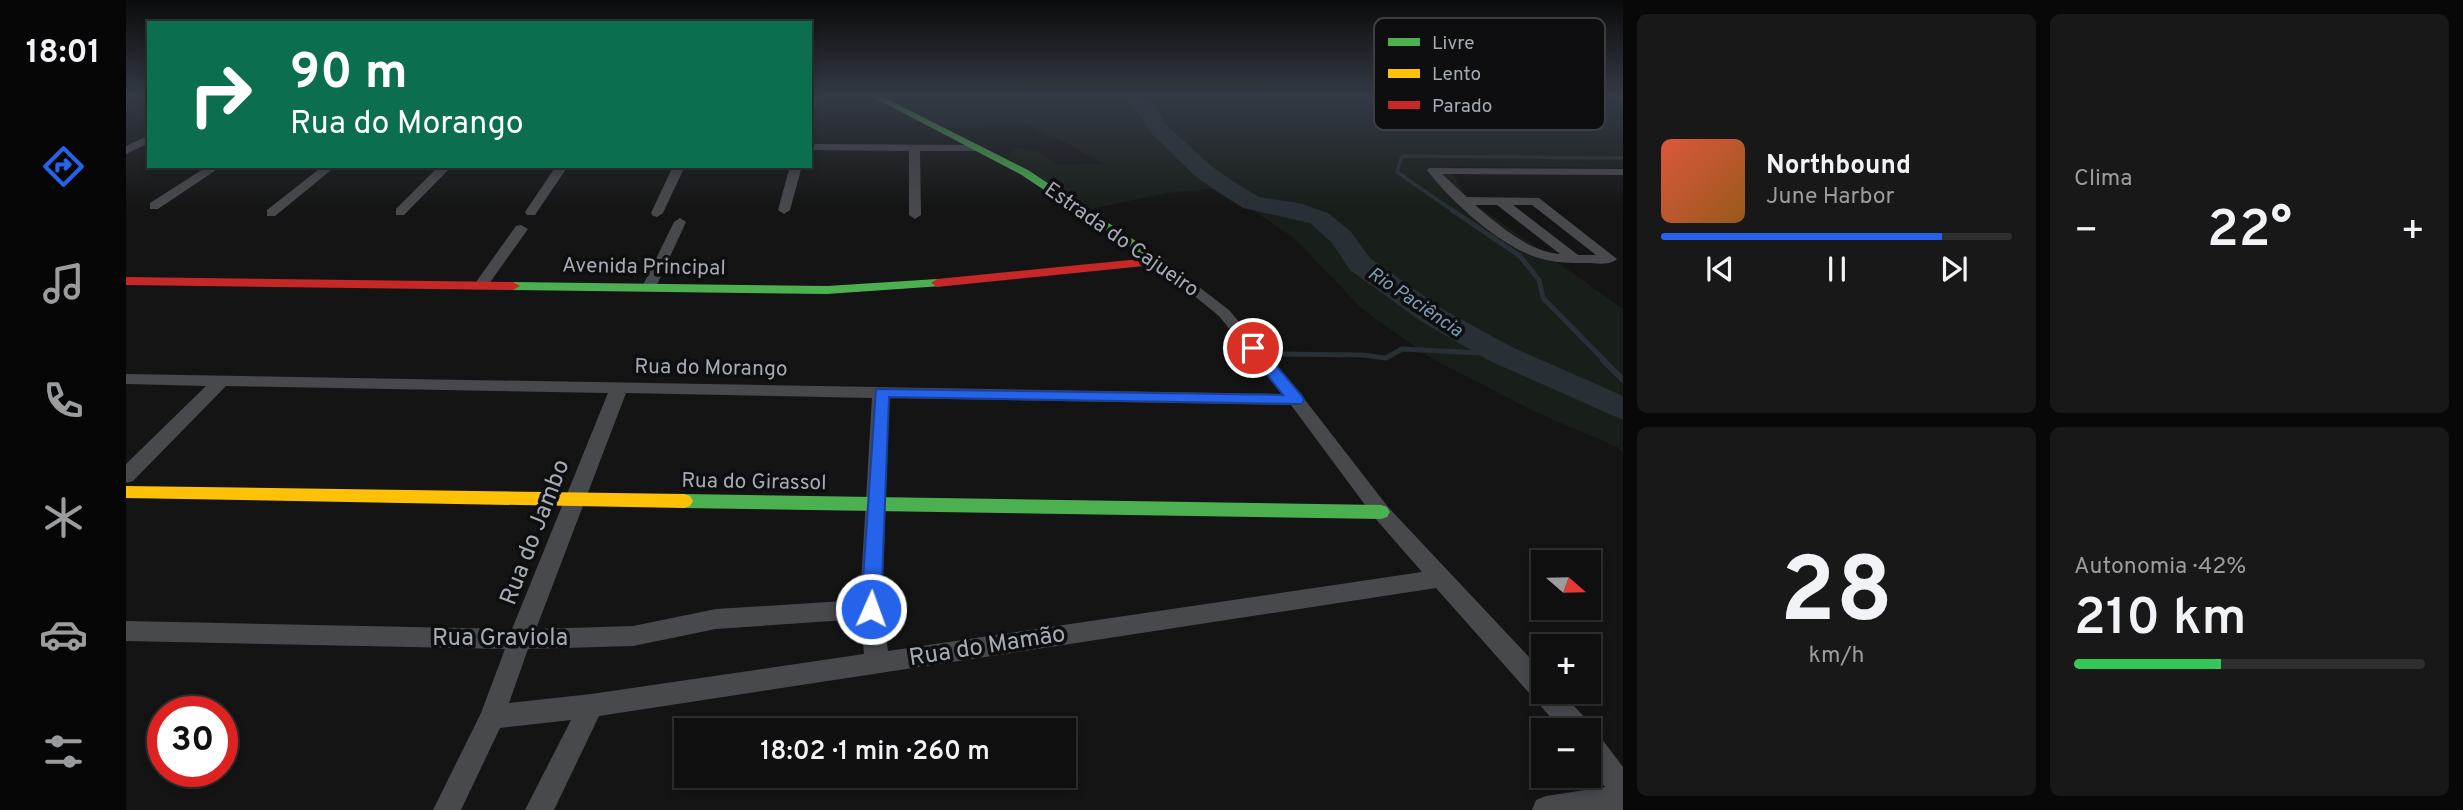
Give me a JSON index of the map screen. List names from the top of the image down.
{
  "streets": {
    "street": [
      "Estrada do Cajueiro",
      "Avenida Principal",
      "Rua do Morango",
      "Rua do Girassol",
      "Rua do Jambo",
      "Rua Graviola",
      "Rua do Mamão"
    ]
  },
  "crossings": [
    ["Estrada do Cajueiro", "Avenida Principal"],
    ["Estrada do Cajueiro", "Rua do Morango"],
    ["Estrada do Cajueiro", "Rua do Girassol"],
    ["Estrada do Cajueiro", "Rua do Mamão"],
    ["Rua do Morango", "Rua do Jambo"],
    ["Rua do Girassol", "Rua do Jambo"],
    ["Rua do Jambo", "Rua Graviola"],
    ["Rua do Jambo", "Rua do Mamão"]
  ],
  "water": ["Rio Paciência"],
  "legend": ["Livre", "Lento", "Parado"],
  "north": "right",
  "page": {
    "tabs": "18:01",
    "tile": [
      "Clima",
      ["28", "km/h"],
      ["Autonomia · 42%", "210 km"]
    ],
    "turn": ["90 m", "Rua do Morango"],
    "song": ["Northbound", "June Harbor"],
    "heat": ["−", "22°", "+"],
    "map_buttons": ["+", "−"],
    "limit": "30",
    "trip": "18:02 · 1 min · 260 m"
  }
}
